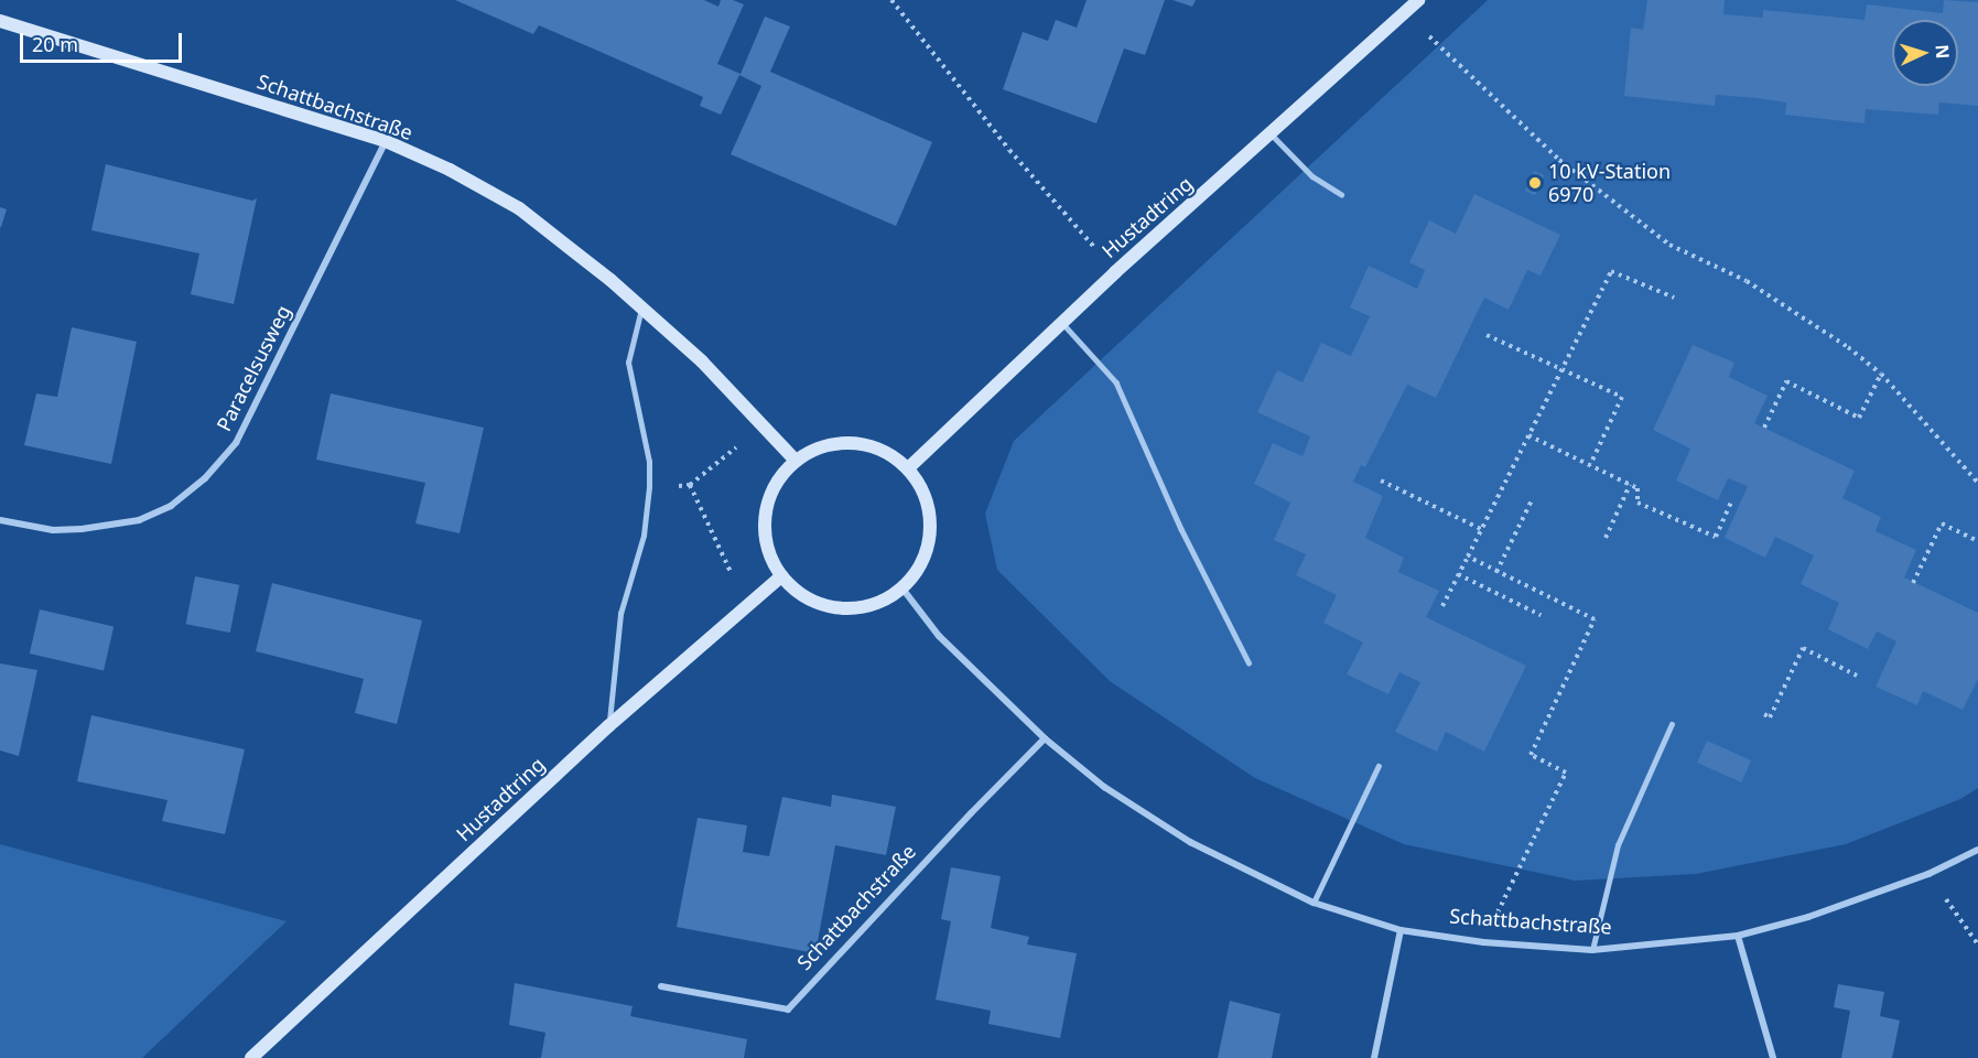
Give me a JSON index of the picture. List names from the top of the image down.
{
  "streets": {
    "street": ["Schattbachstraße", "Hustadtring", "Paracelsusweg"]
  },
  "crossings": [
    ["Schattbachstraße", "Hustadtring"],
    ["Schattbachstraße", "Paracelsusweg"]
  ],
  "places": ["10 kV-Station 6970"],
  "scale_bar": "20 m",
  "north": "right"
}
